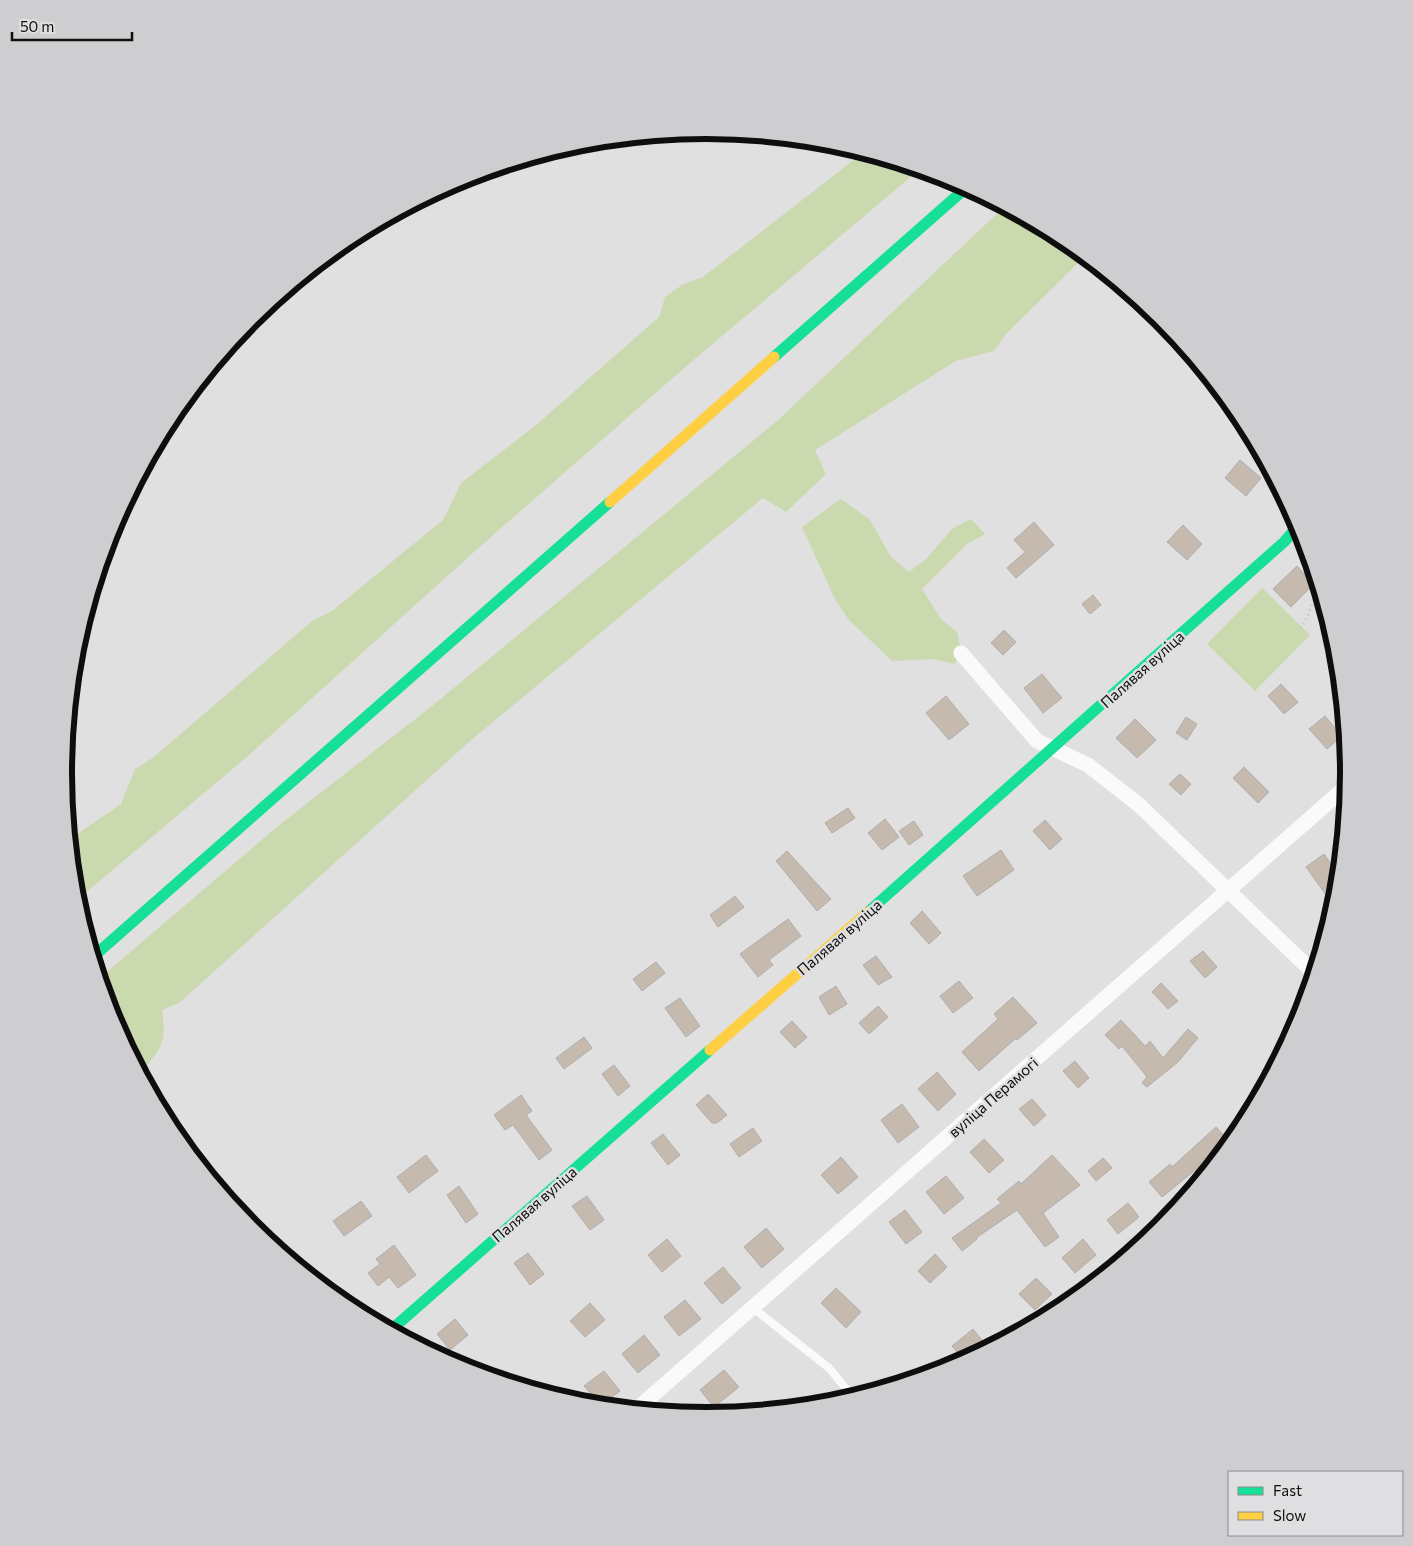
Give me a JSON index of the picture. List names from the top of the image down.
{
  "streets": {
    "street": ["Палявая вуліца", "вуліца Перамогі"]
  },
  "legend": ["Fast", "Slow"],
  "scale_bar": "50 m"
}
